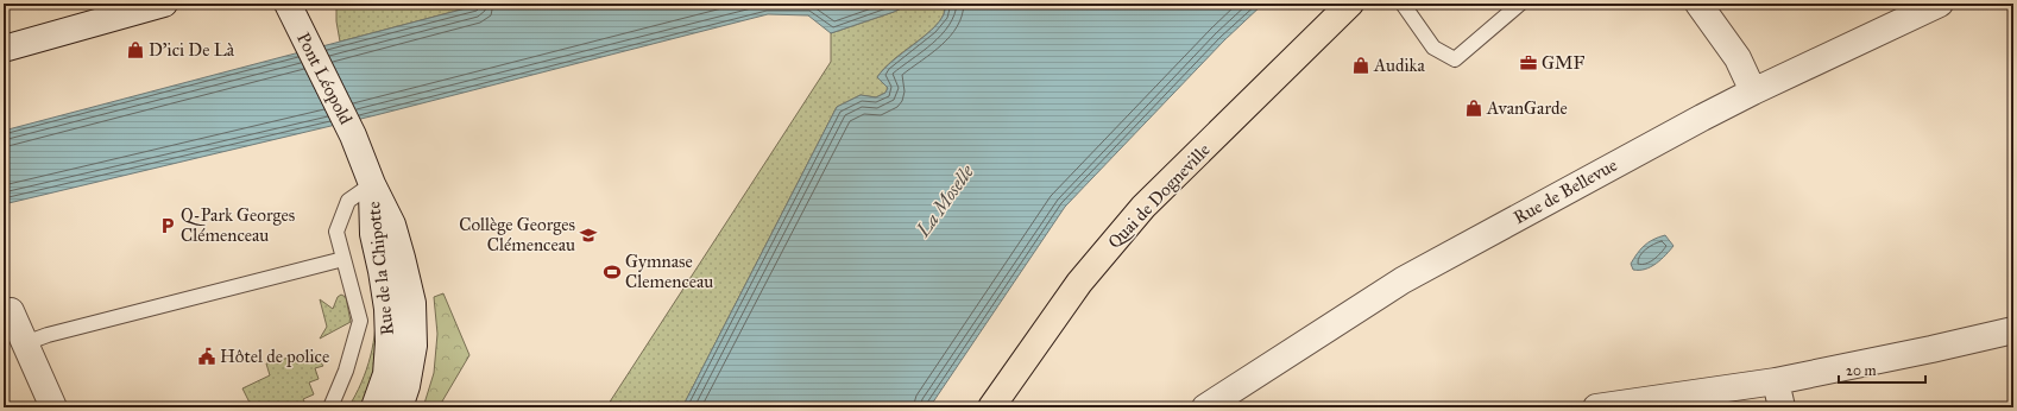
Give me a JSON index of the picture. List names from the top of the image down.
{
  "streets": {
    "main road": ["Quai de Dogneville"],
    "street": ["Pont Léopold", "Rue de Bellevue", "Rue de la Chipotte"]
  },
  "crossings": [
    ["Pont Léopold", "Rue de la Chipotte"]
  ],
  "water": ["La Moselle"],
  "places": {
    "shop": ["D'ici De Là", "Audika", "AvanGarde"],
    "office": ["GMF"],
    "parking": ["Q-Park Georges Clémenceau"],
    "school or university": ["Collège Georges Clémenceau"],
    "sports": ["Gymnase Clemenceau"],
    "public building": ["Hôtel de police"]
  },
  "scale_bar": "20 m"
}
